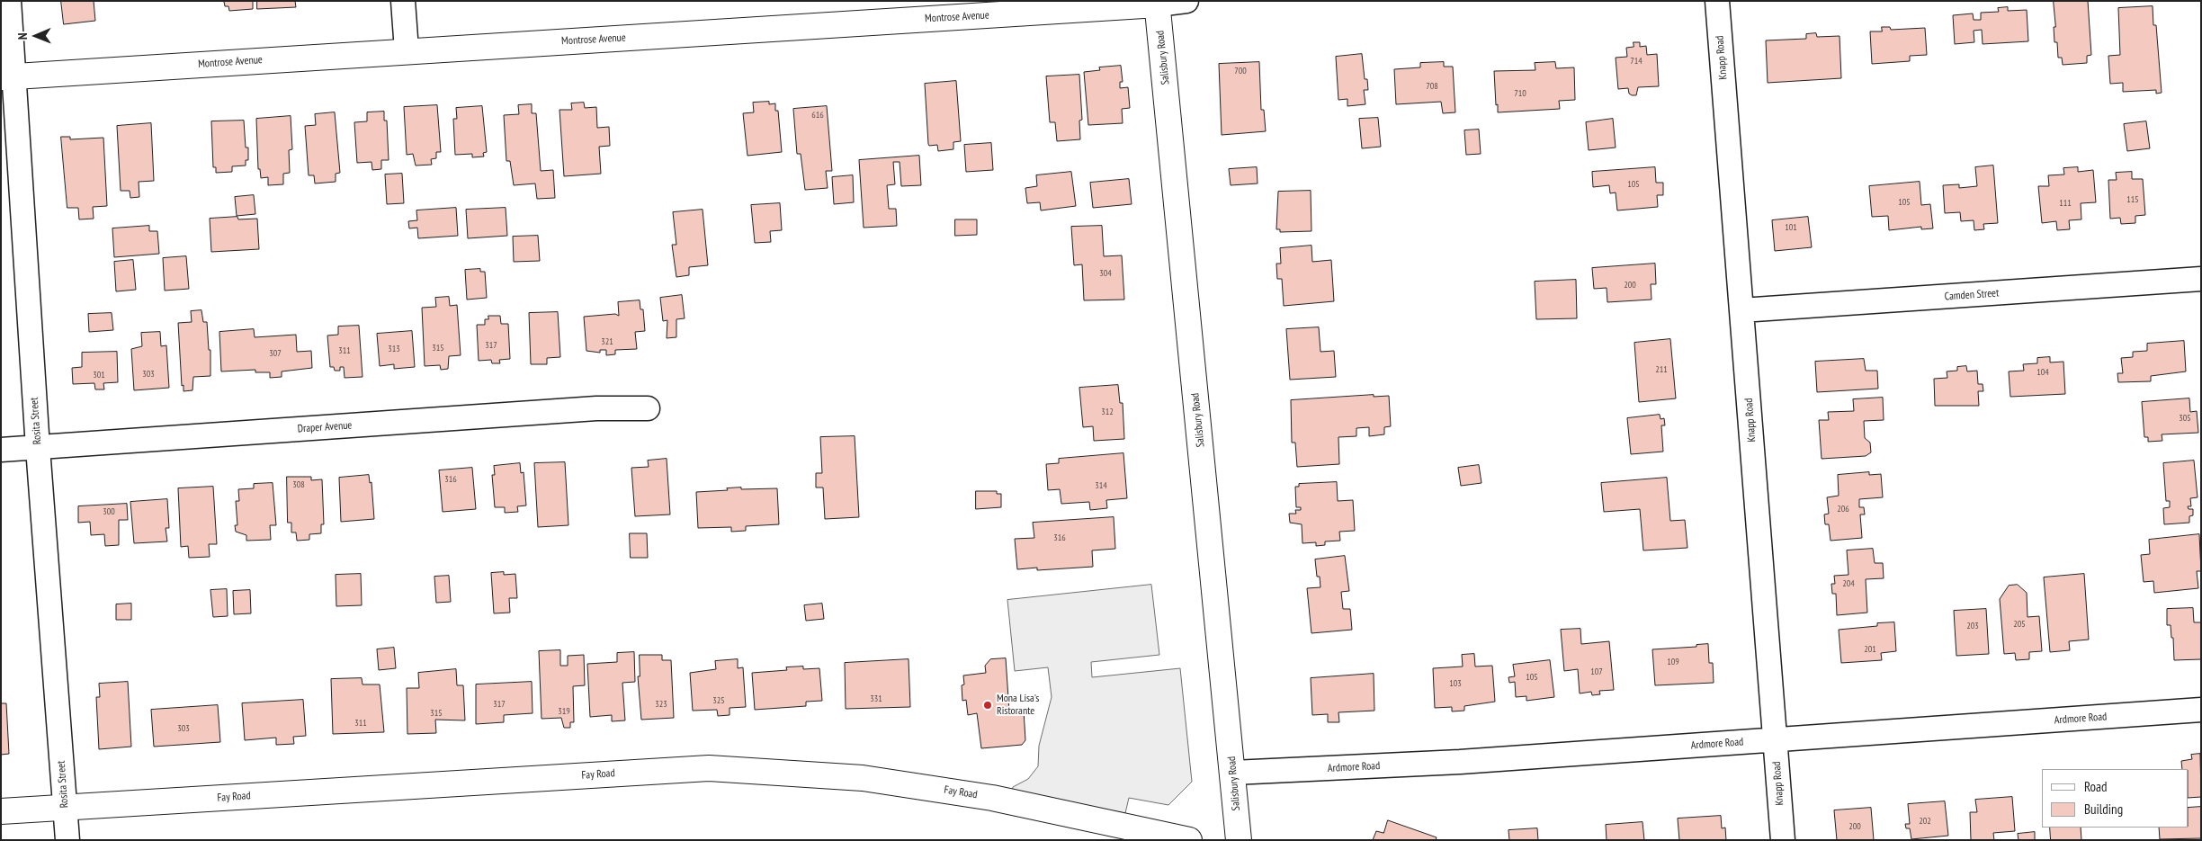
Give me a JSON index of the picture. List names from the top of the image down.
{
  "streets": {
    "street": [
      "Montrose Avenue",
      "Salisbury Road",
      "Knapp Road",
      "Camden Street",
      "Rosita Street",
      "Draper Avenue",
      "Ardmore Road",
      "Fay Road"
    ]
  },
  "crossings": [
    ["Montrose Avenue", "Salisbury Road"],
    ["Montrose Avenue", "Rosita Street"],
    ["Salisbury Road", "Ardmore Road"],
    ["Knapp Road", "Camden Street"],
    ["Knapp Road", "Ardmore Road"],
    ["Rosita Street", "Draper Avenue"],
    ["Rosita Street", "Fay Road"]
  ],
  "places": ["Mona Lisa's Ristorante"],
  "house_numbers": [
    "714",
    "700",
    "708",
    "710",
    "616",
    "105",
    "115",
    "105",
    "111",
    "101",
    "304",
    "200",
    "321",
    "317",
    "315",
    "313",
    "311",
    "307",
    "211",
    "104",
    "303",
    "301",
    "312",
    "305",
    "316",
    "308",
    "314",
    "206",
    "300",
    "316",
    "204",
    "205",
    "203",
    "201",
    "109",
    "107",
    "105",
    "103",
    "331",
    "325",
    "317",
    "323",
    "319",
    "315",
    "311",
    "303",
    "202",
    "200"
  ],
  "legend": ["Road", "Building"],
  "north": "left"
}
